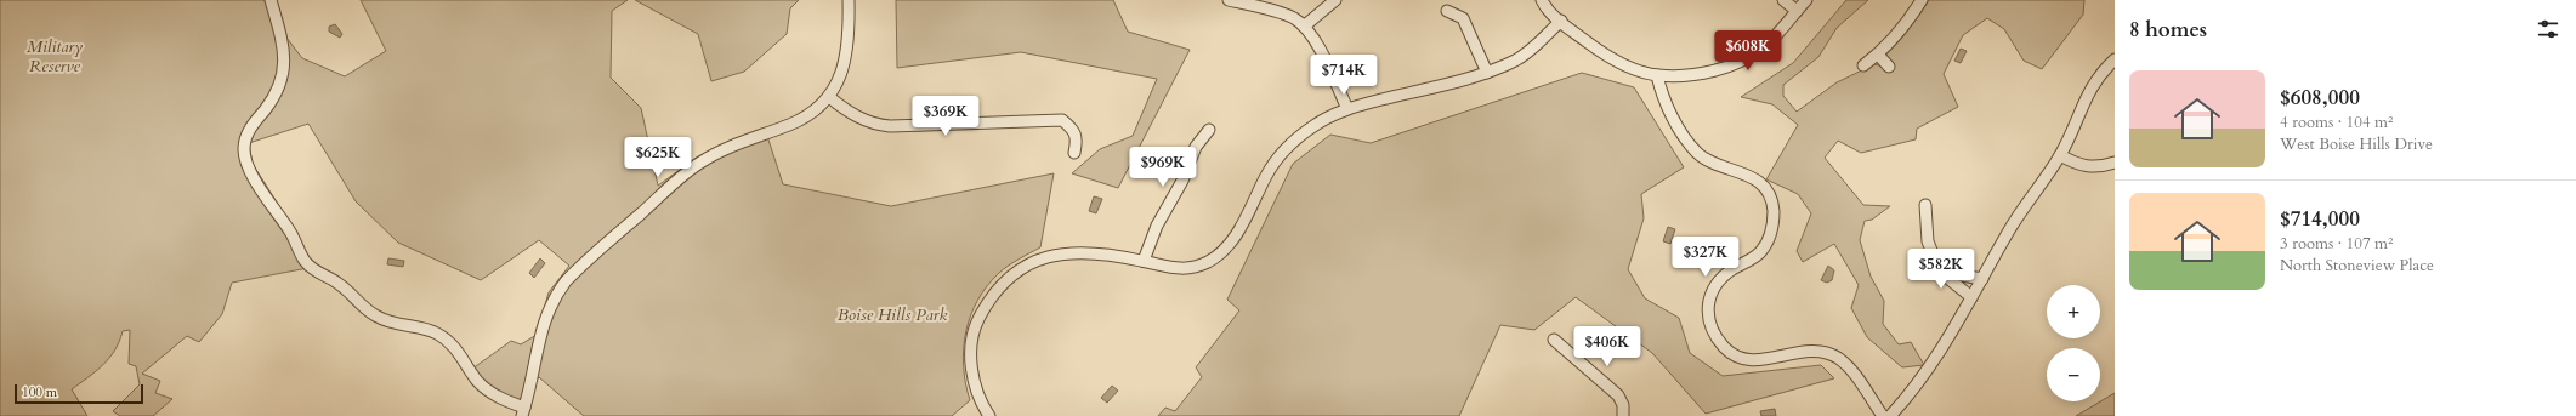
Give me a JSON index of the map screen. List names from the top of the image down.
{
  "parks": ["Military Reserve", "Boise Hills Park"],
  "scale_bar": "100 m",
  "page": {
    "heading": "8 homes",
    "price": [
      "$608K",
      "$714K",
      "$369K",
      "$625K",
      "$969K",
      "$327K",
      "$582K",
      "$406K"
    ],
    "list": [
      {
        "name": "$608,000",
        "note": "4 rooms · 104 m² · West Boise Hills Drive"
      },
      {
        "name": "$714,000",
        "note": "3 rooms · 107 m² · North Stoneview Place"
      }
    ],
    "map_buttons": ["+", "−"],
    "scale": "100 m"
  }
}
